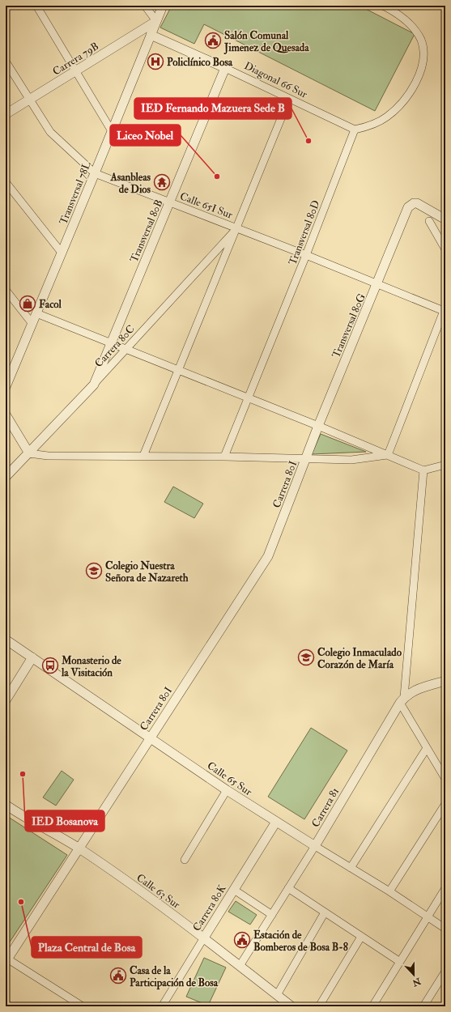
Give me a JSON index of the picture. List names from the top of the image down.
{
  "streets": {
    "street": [
      "Carrera 79B",
      "Diagonal 66 Sur",
      "Transversal 78L",
      "Calle 65I Sur",
      "Transversal 80B",
      "Transversal 80D",
      "Transversal 80G",
      "Carrera 80C",
      "Carrera 80I",
      "Calle 65 Sur",
      "Carrera 81",
      "Calle 63 Sur",
      "Carrera 80K"
    ]
  },
  "crossings": [
    ["Carrera 79B", "Transversal 78L"],
    ["Carrera 79B", "Calle 65I Sur"],
    ["Diagonal 66 Sur", "Transversal 78L"],
    ["Diagonal 66 Sur", "Transversal 80B"],
    ["Diagonal 66 Sur", "Transversal 80D"],
    ["Transversal 78L", "Calle 65I Sur"],
    ["Calle 65I Sur", "Transversal 80B"],
    ["Calle 65I Sur", "Transversal 80D"],
    ["Calle 65I Sur", "Transversal 80G"],
    ["Calle 65I Sur", "Carrera 80C"],
    ["Transversal 80B", "Carrera 80C"],
    ["Transversal 80G", "Carrera 80I"],
    ["Carrera 80I", "Calle 65 Sur"],
    ["Carrera 80I", "Calle 63 Sur"],
    ["Calle 65 Sur", "Carrera 81"],
    ["Calle 65 Sur", "Carrera 80K"],
    ["Carrera 81", "Calle 63 Sur"],
    ["Calle 63 Sur", "Carrera 80K"]
  ],
  "places": {
    "public building": ["Salón Comunal Jimenez de Quesada", "Estación de Bomberos de Bosa B-8", "Casa de la Participación de Bosa"],
    "hospital": ["Policlínico Bosa"],
    "other": [
      "IED Fernando Mazuera Sede B",
      "Liceo Nobel",
      "IED Bosanova",
      "Plaza Central de Bosa"
    ],
    "temple": ["Asanbleas de Dios"],
    "shop": ["Facol"],
    "school or university": ["Colegio Nuestra Señora de Nazareth", "Colegio Inmaculado Corazón de María"],
    "bus stop": ["Monasterio de la Visitación"]
  },
  "north": "bottom"
}
